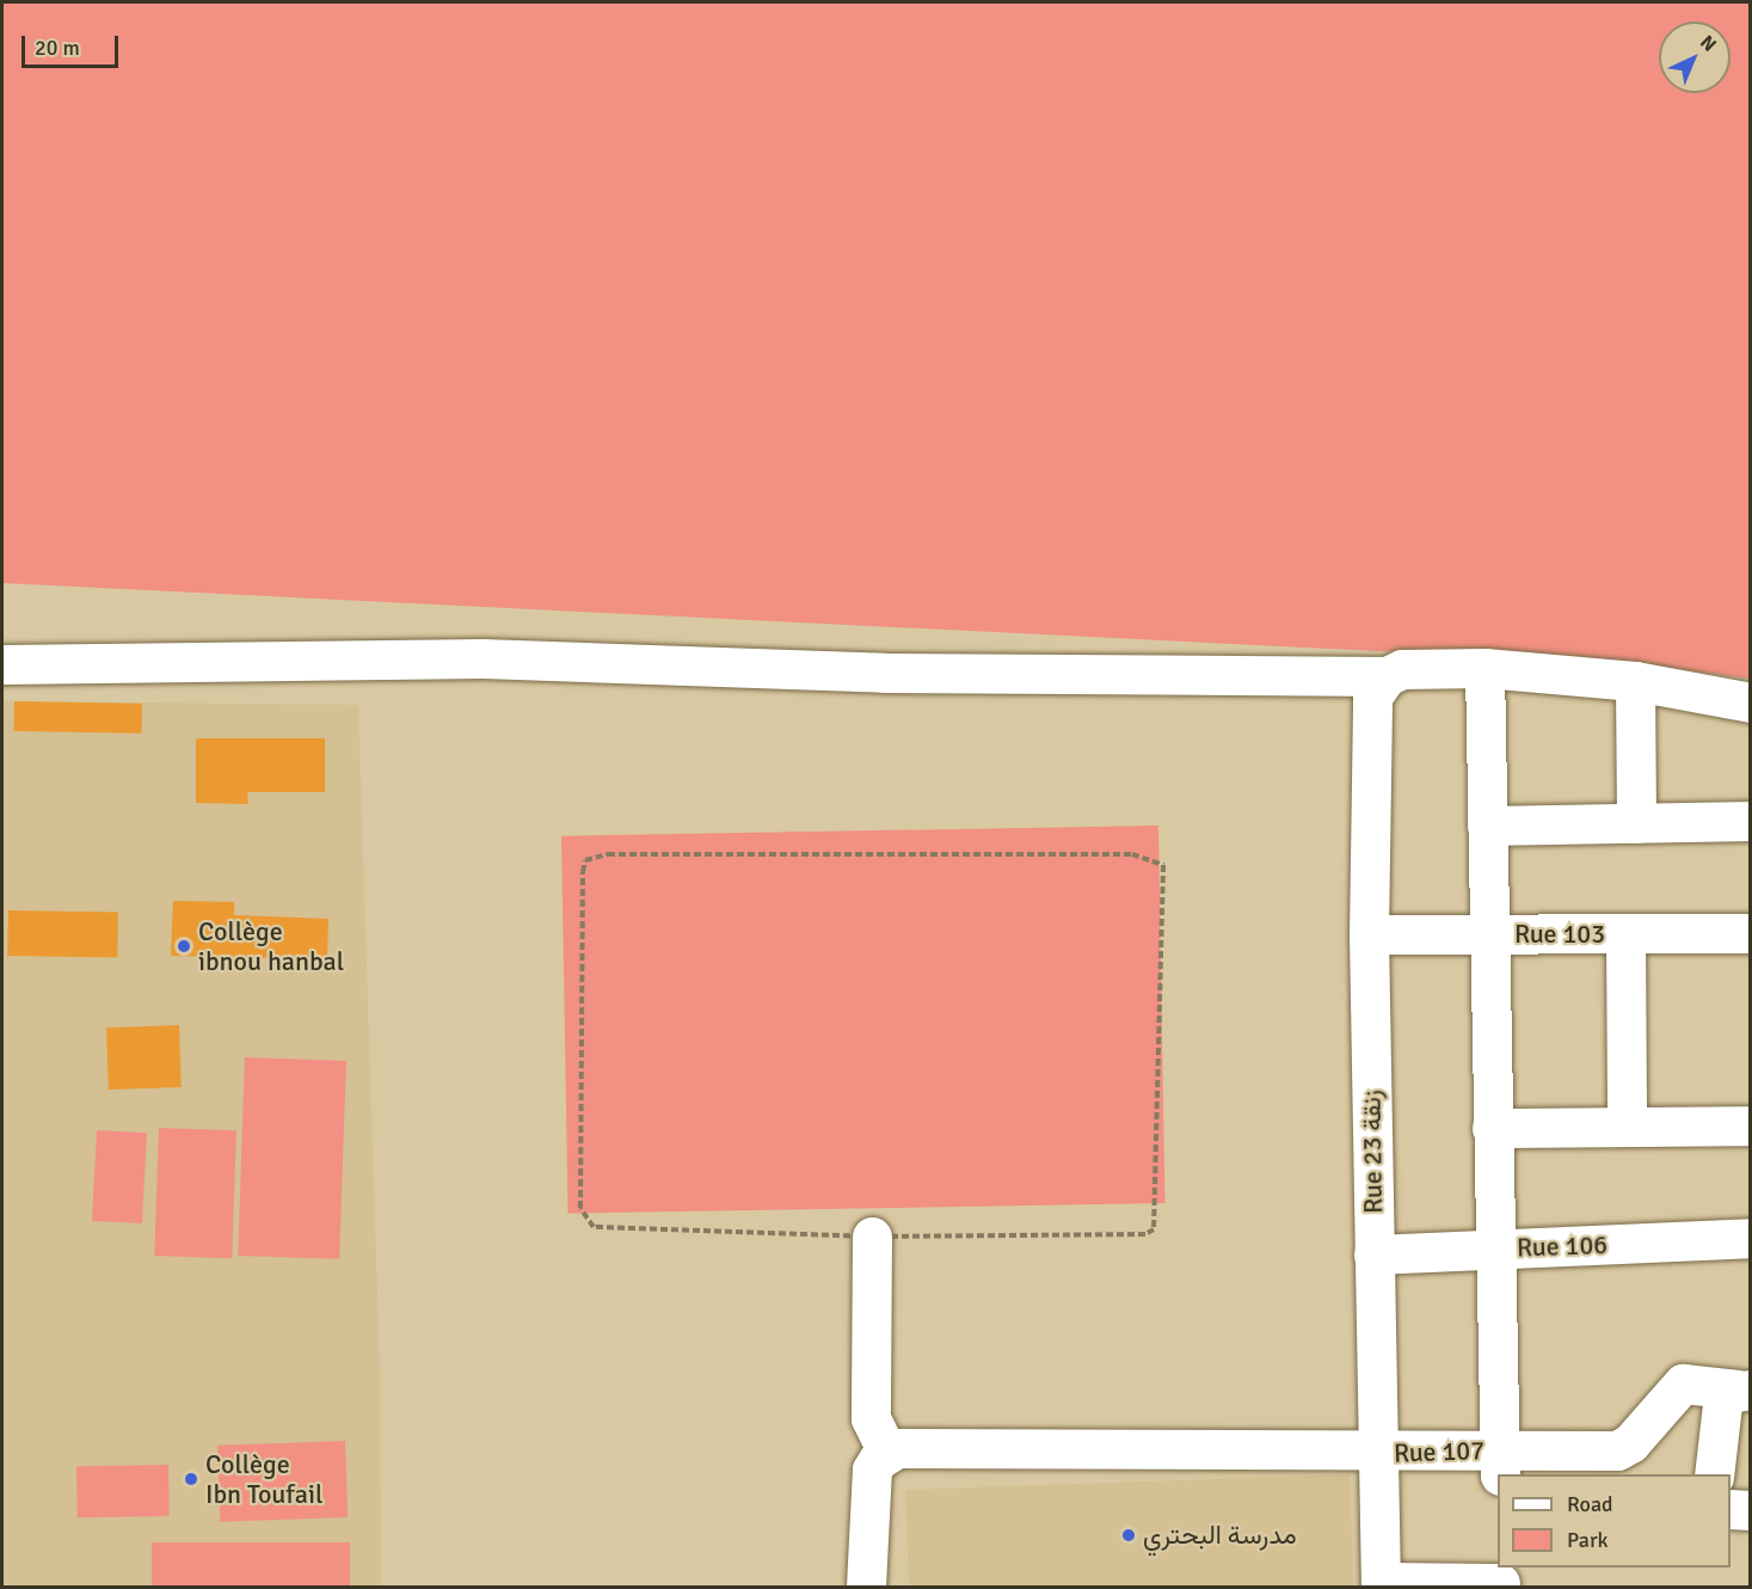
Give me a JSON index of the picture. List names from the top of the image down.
{
  "streets": {
    "street": [
      "Rue 103",
      "Rue 23 زنقة",
      "Rue 106",
      "Rue 107"
    ]
  },
  "crossings": [
    ["Rue 103", "Rue 23 زنقة"],
    ["Rue 23 زنقة", "Rue 106"],
    ["Rue 23 زنقة", "Rue 107"]
  ],
  "places": ["Collège ibnou hanbal", "Collège Ibn Toufail", "مدرسة البحتري"],
  "legend": ["Road", "Park"],
  "scale_bar": "20 m",
  "north": "top right"
}
